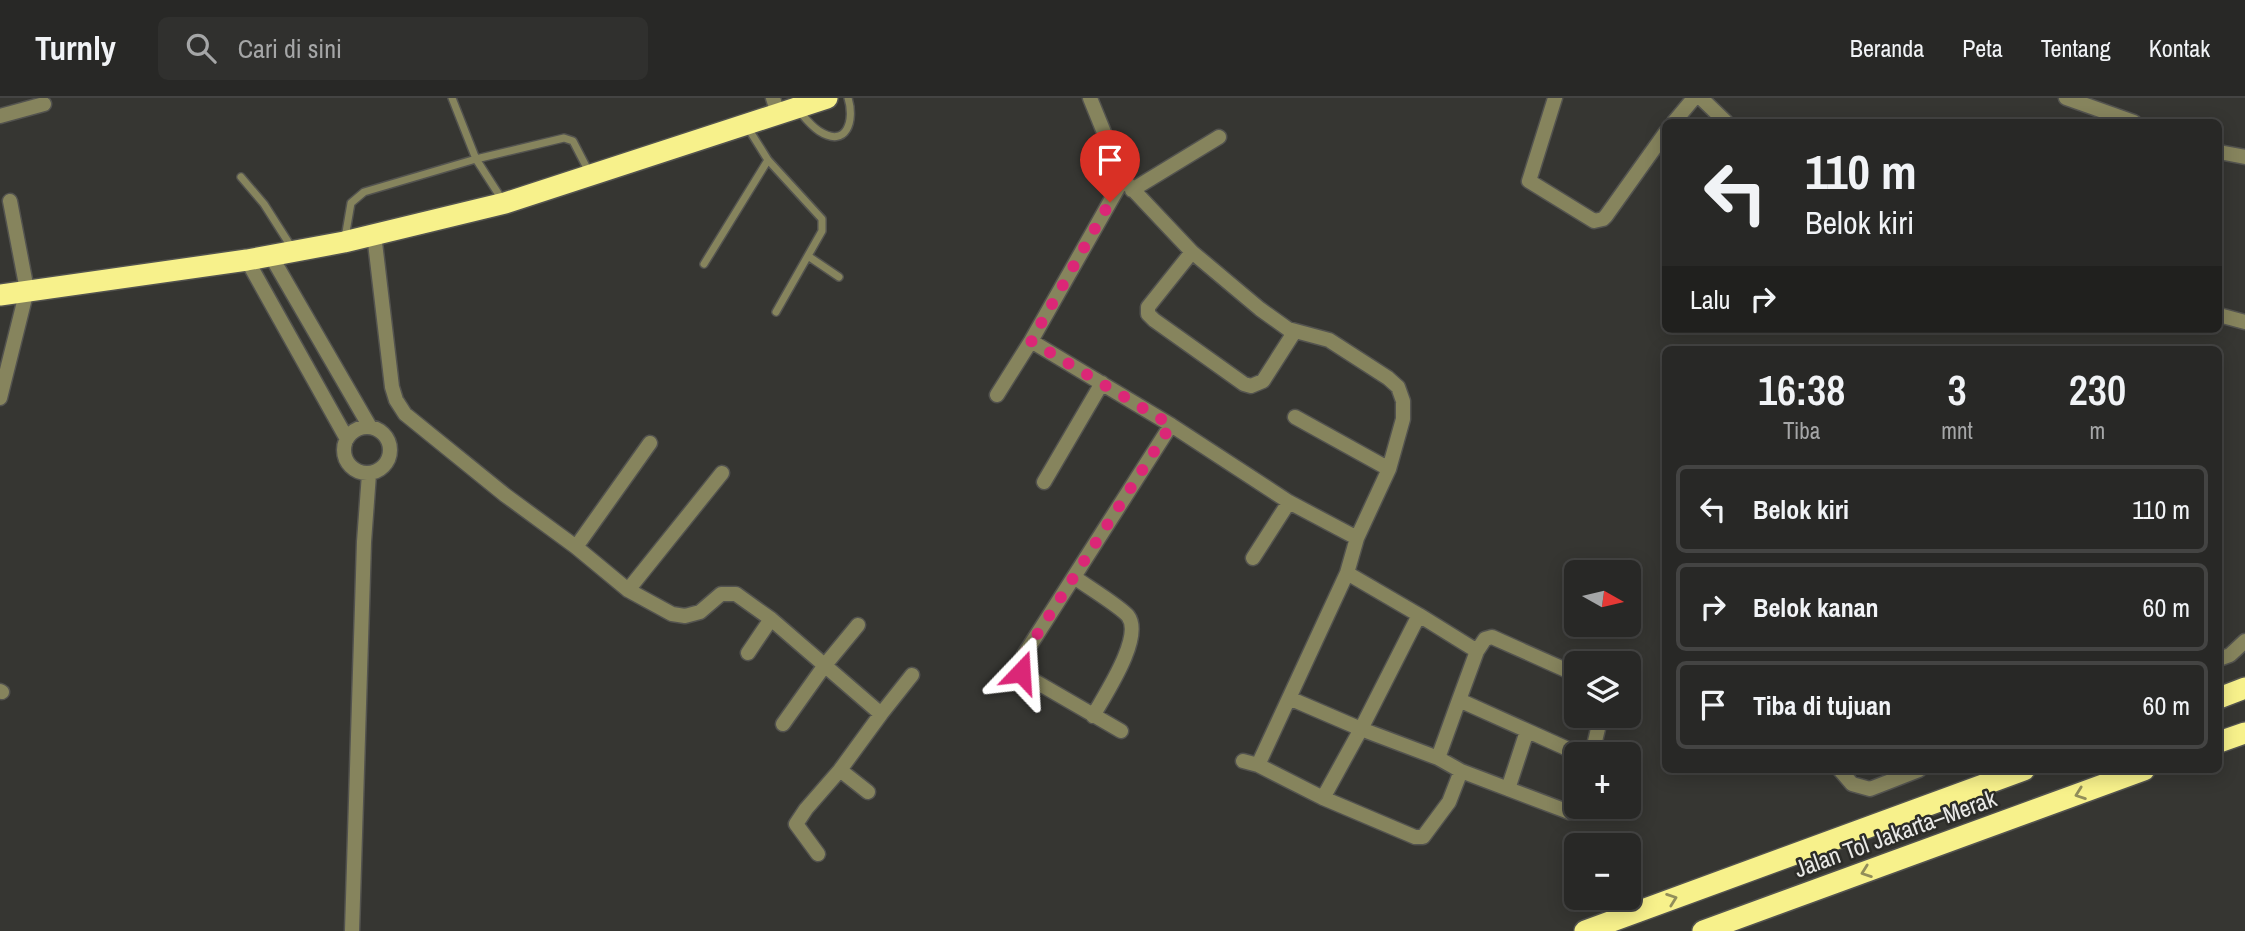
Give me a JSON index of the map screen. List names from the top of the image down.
{
  "streets": {
    "highway": ["Jalan Tol Jakarta–Merak"]
  },
  "north": "right",
  "page": {
    "header": "Turnly",
    "search": "Cari di sini",
    "nav": [
      "Beranda",
      "Peta",
      "Tentang",
      "Kontak"
    ],
    "turn": ["110 m", "Belok kiri"],
    "then": "Lalu",
    "eta": [
      "16:38",
      "Tiba",
      "3",
      "mnt",
      "230",
      "m"
    ],
    "list": [
      {
        "name": "Belok kiri",
        "value": "110 m"
      },
      {
        "name": "Belok kanan",
        "value": "60 m"
      },
      {
        "name": "Tiba di tujuan",
        "value": "60 m"
      }
    ],
    "map_buttons": ["+", "−"]
  }
}
